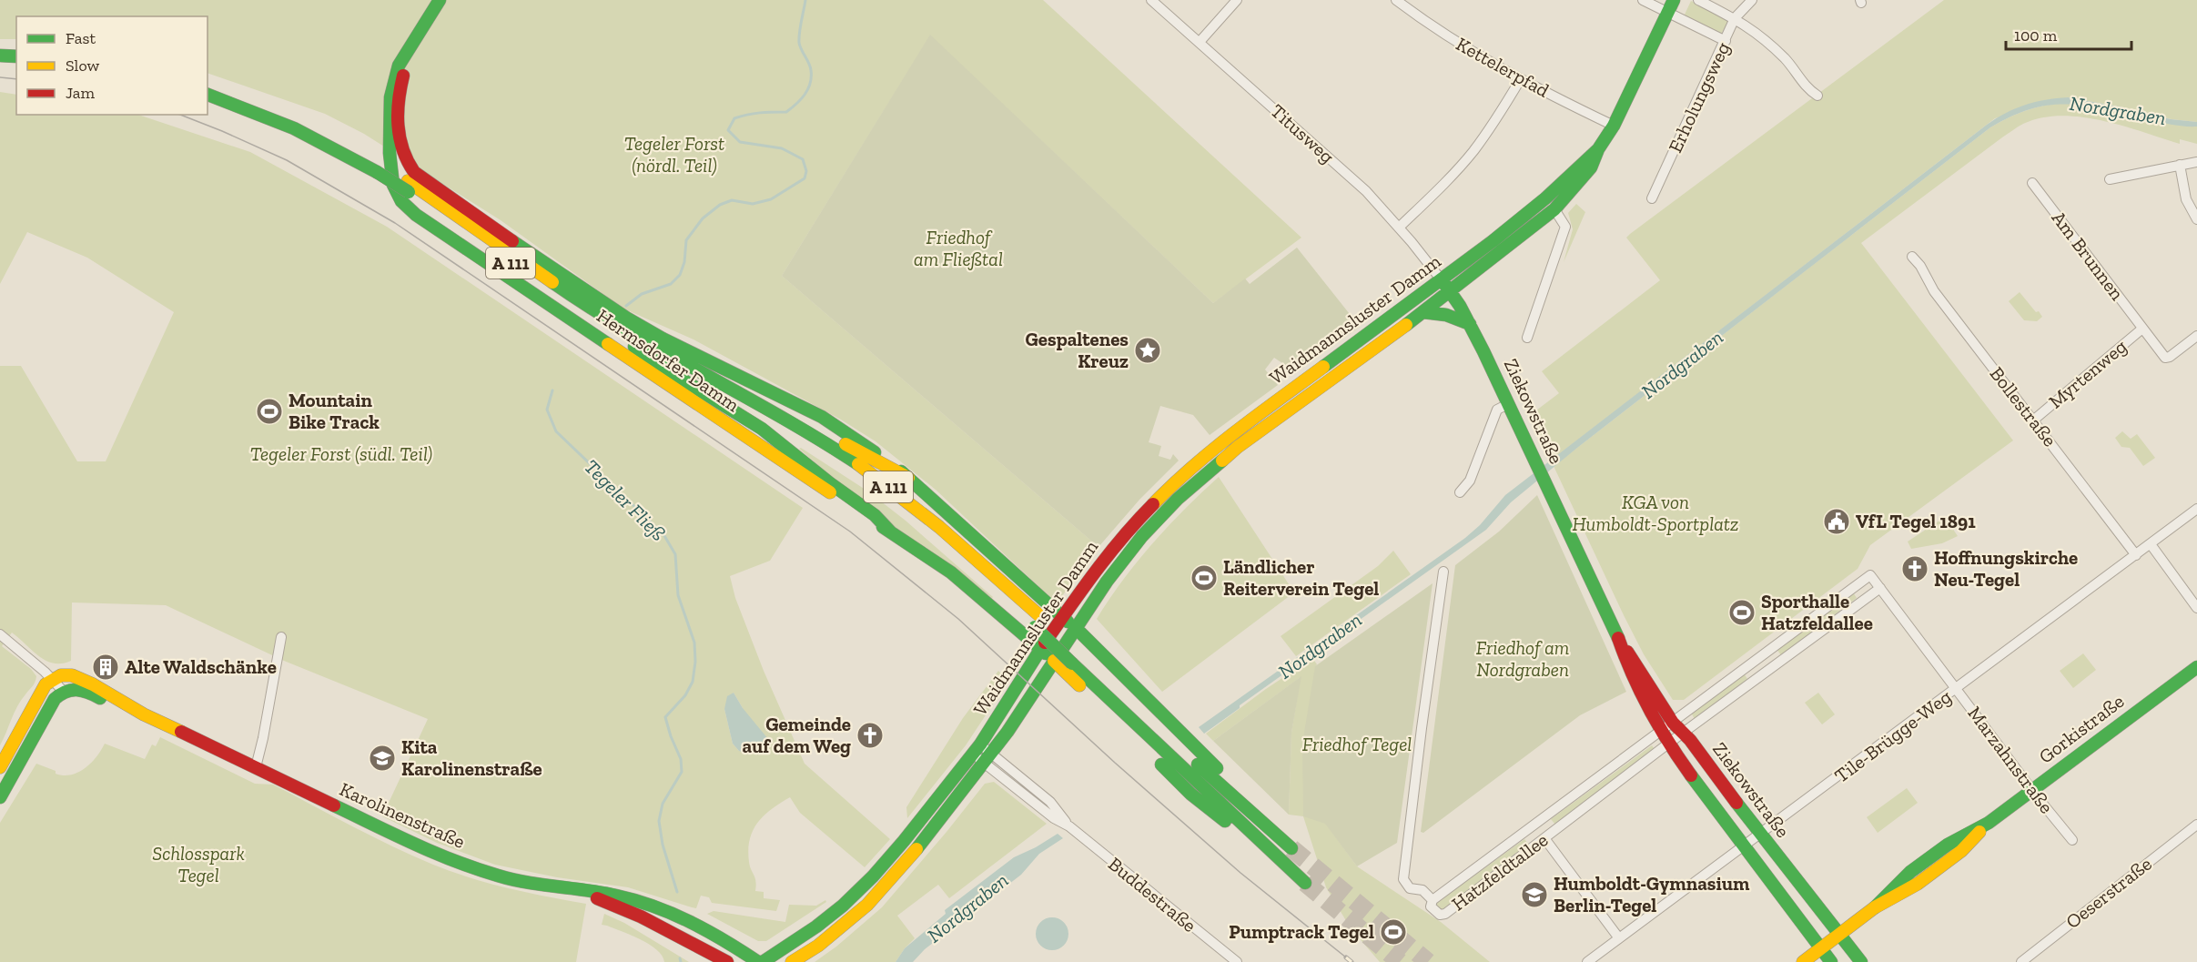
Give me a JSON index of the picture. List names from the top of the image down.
{
  "streets": {
    "main road": [
      "A 111",
      "Waidmannsluster Damm",
      "Hermsdorfer Damm",
      "Ziekowstraße",
      "Gorkistraße",
      "Karolinenstraße"
    ],
    "street": [
      "Kettelerpfad",
      "Erholungsweg",
      "Titusweg",
      "Am Brunnen",
      "Myrtenweg",
      "Bollestraße",
      "Tile-Brügge-Weg",
      "Marzahnstraße",
      "Hatzfeldtallee",
      "Oeserstraße",
      "Buddestraße"
    ]
  },
  "crossings": [
    ["Kettelerpfad", "Waidmannsluster Damm"],
    ["Titusweg", "Waidmannsluster Damm"],
    ["Titusweg", "Ziekowstraße"],
    ["Am Brunnen", "Myrtenweg"],
    ["A 111", "Hermsdorfer Damm"],
    ["Waidmannsluster Damm", "Hermsdorfer Damm"],
    ["Waidmannsluster Damm", "Ziekowstraße"],
    ["Waidmannsluster Damm", "Buddestraße"],
    ["Myrtenweg", "Bollestraße"],
    ["Bollestraße", "Tile-Brügge-Weg"],
    ["Ziekowstraße", "Gorkistraße"],
    ["Ziekowstraße", "Tile-Brügge-Weg"],
    ["Ziekowstraße", "Hatzfeldtallee"],
    ["Gorkistraße", "Marzahnstraße"],
    ["Tile-Brügge-Weg", "Marzahnstraße"],
    ["Marzahnstraße", "Hatzfeldtallee"]
  ],
  "water": ["Nordgraben", "Tegeler Fließ"],
  "parks": [
    "Tegeler Forst (nördl. Teil)",
    "Friedhof am Fließtal",
    "Tegeler Forst (südl. Teil)",
    "KGA von Humboldt-Sportplatz",
    "Friedhof am Nordgraben",
    "Friedhof Tegel",
    "Schlosspark Tegel"
  ],
  "places": {
    "place": ["Gespaltenes Kreuz"],
    "sports": [
      "Mountain Bike Track",
      "Ländlicher Reiterverein Tegel",
      "Sporthalle Hatzfeldallee",
      "Pumptrack Tegel"
    ],
    "public building": ["VfL Tegel 1891"],
    "church": ["Hoffnungskirche Neu-Tegel", "Gemeinde auf dem Weg"],
    "building": ["Alte Waldschänke"],
    "school or university": ["Kita Karolinenstraße", "Humboldt-Gymnasium Berlin-Tegel"]
  },
  "legend": ["Fast", "Slow", "Jam"],
  "scale_bar": "100 m"
}
